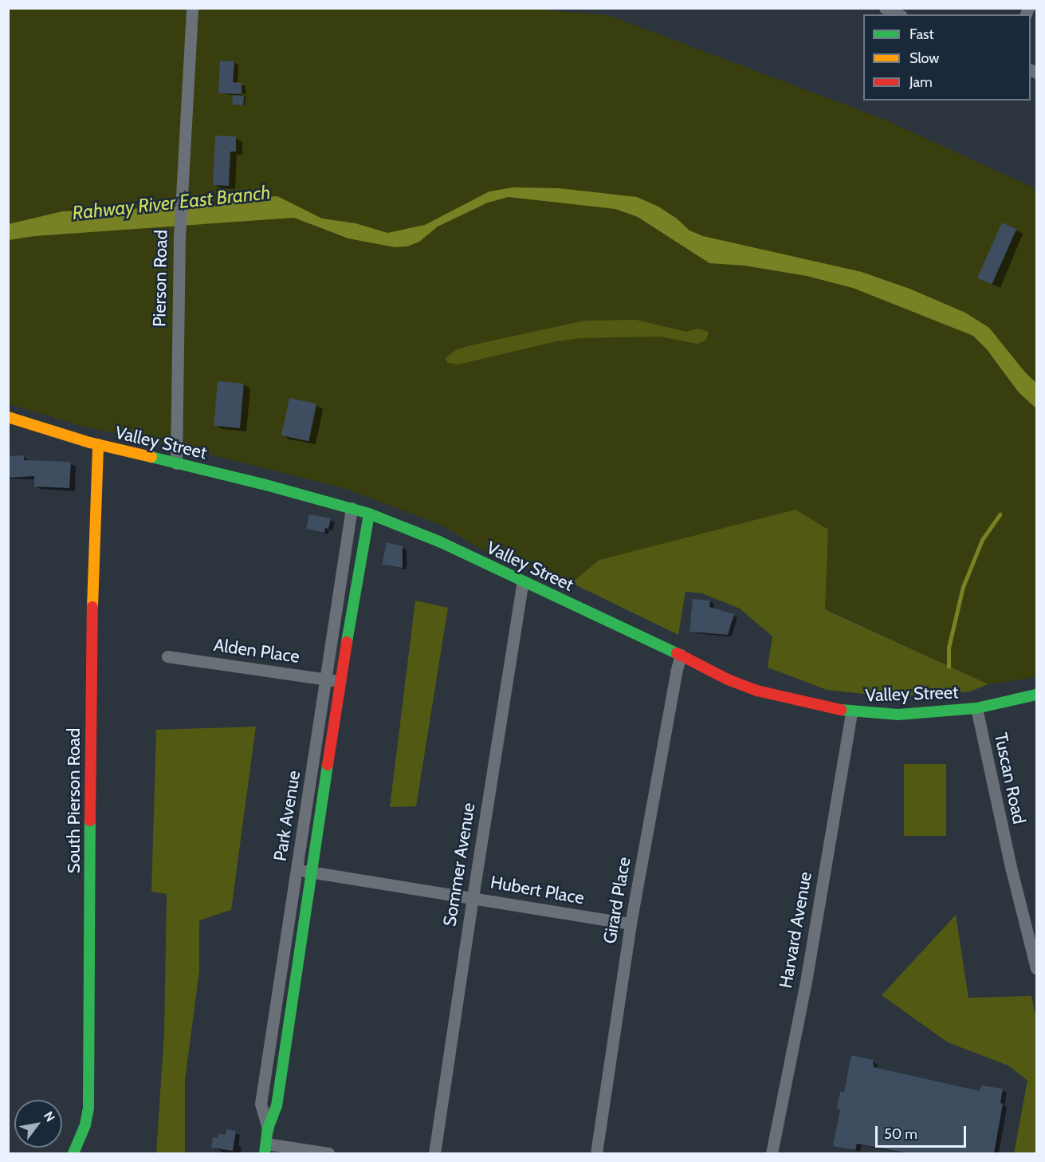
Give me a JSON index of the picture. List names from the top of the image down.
{
  "streets": {
    "street": [
      "Pierson Road",
      "Valley Street",
      "Alden Place",
      "Tuscan Road",
      "South Pierson Road",
      "Park Avenue",
      "Sommer Avenue",
      "Hubert Place",
      "Girard Place",
      "Harvard Avenue"
    ]
  },
  "crossings": [
    ["Pierson Road", "Valley Street"],
    ["Valley Street", "Tuscan Road"],
    ["Valley Street", "South Pierson Road"],
    ["Valley Street", "Park Avenue"],
    ["Valley Street", "Sommer Avenue"],
    ["Valley Street", "Girard Place"],
    ["Valley Street", "Harvard Avenue"],
    ["Alden Place", "Park Avenue"],
    ["Park Avenue", "Hubert Place"],
    ["Sommer Avenue", "Hubert Place"],
    ["Hubert Place", "Girard Place"]
  ],
  "water": ["Rahway River East Branch"],
  "legend": ["Fast", "Slow", "Jam"],
  "scale_bar": "50 m",
  "north": "top right"
}
